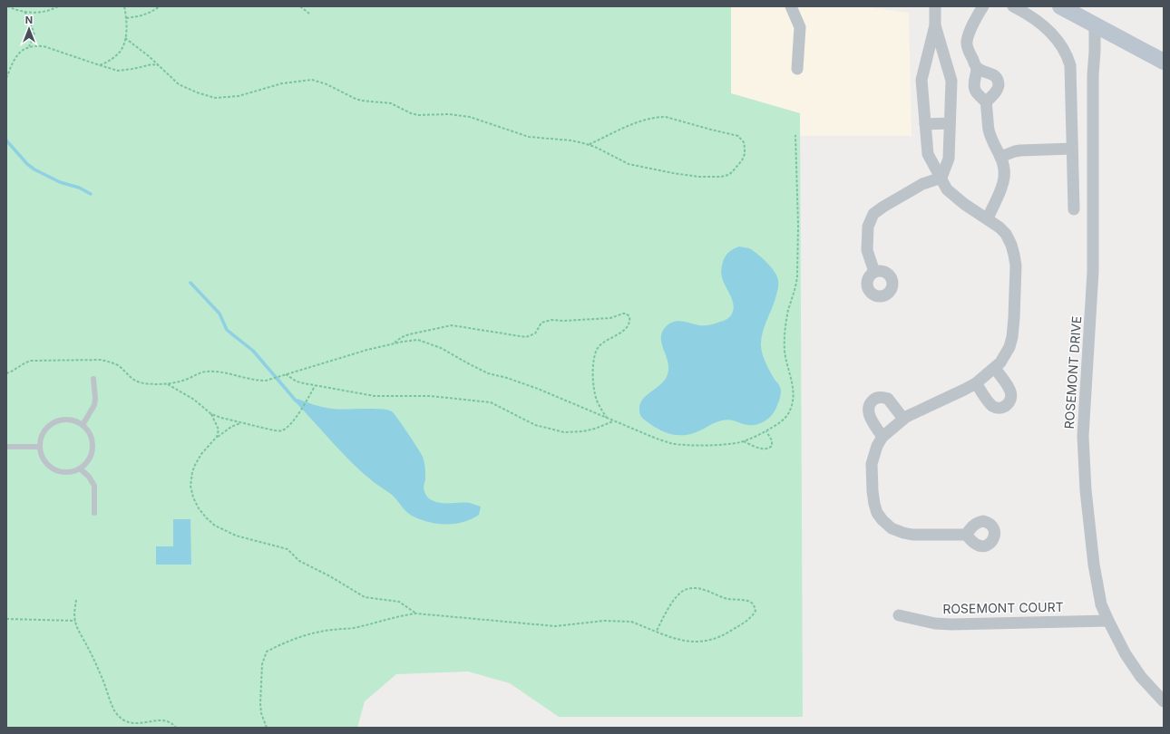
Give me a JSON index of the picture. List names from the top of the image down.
{
  "streets": {
    "street": ["ROSEMONT DRIVE", "ROSEMONT COURT"]
  },
  "crossings": [
    ["ROSEMONT DRIVE", "ROSEMONT COURT"]
  ],
  "north": "top"
}
